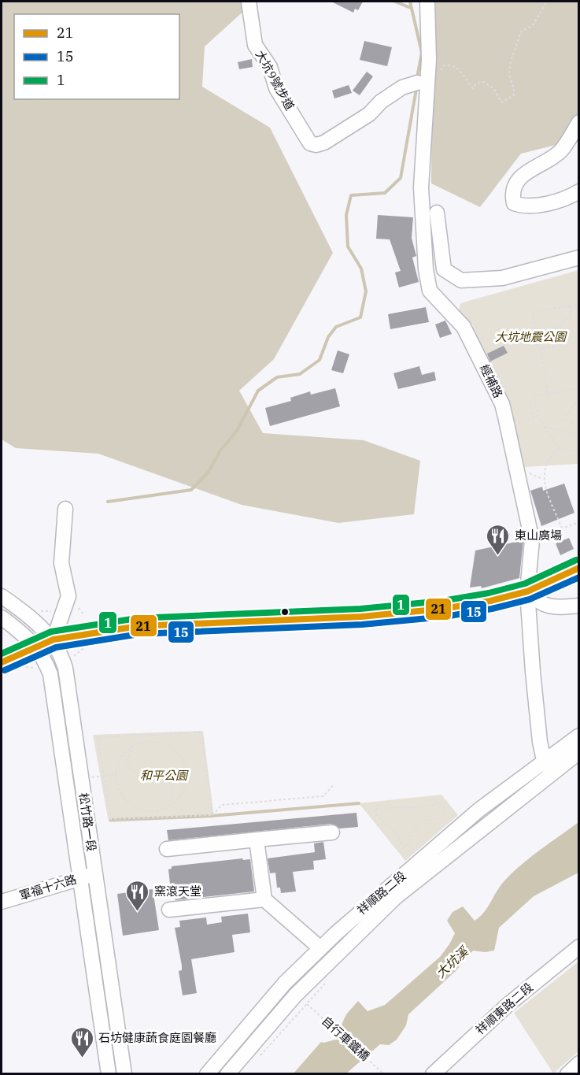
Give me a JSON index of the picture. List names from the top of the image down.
{
  "streets": {
    "street": [
      "大坑9號步道",
      "經補路",
      "松竹路一段",
      "軍福十六路",
      "祥順路二段",
      "祥順東路二段"
    ],
    "path": ["自行車鐵橋"]
  },
  "crossings": [
    ["經補路", "祥順路二段"],
    ["松竹路一段", "軍福十六路"]
  ],
  "water": ["大坑溪"],
  "parks": ["大坑地震公園", "和平公園"],
  "places": {
    "restaurant": ["東山廣場", "窯滾天堂", "石坊健康蔬食庭園餐廳"]
  },
  "lines": ["transit line 1", "transit line 21", "transit line 15"],
  "legend": ["21", "15", "1"]
}
